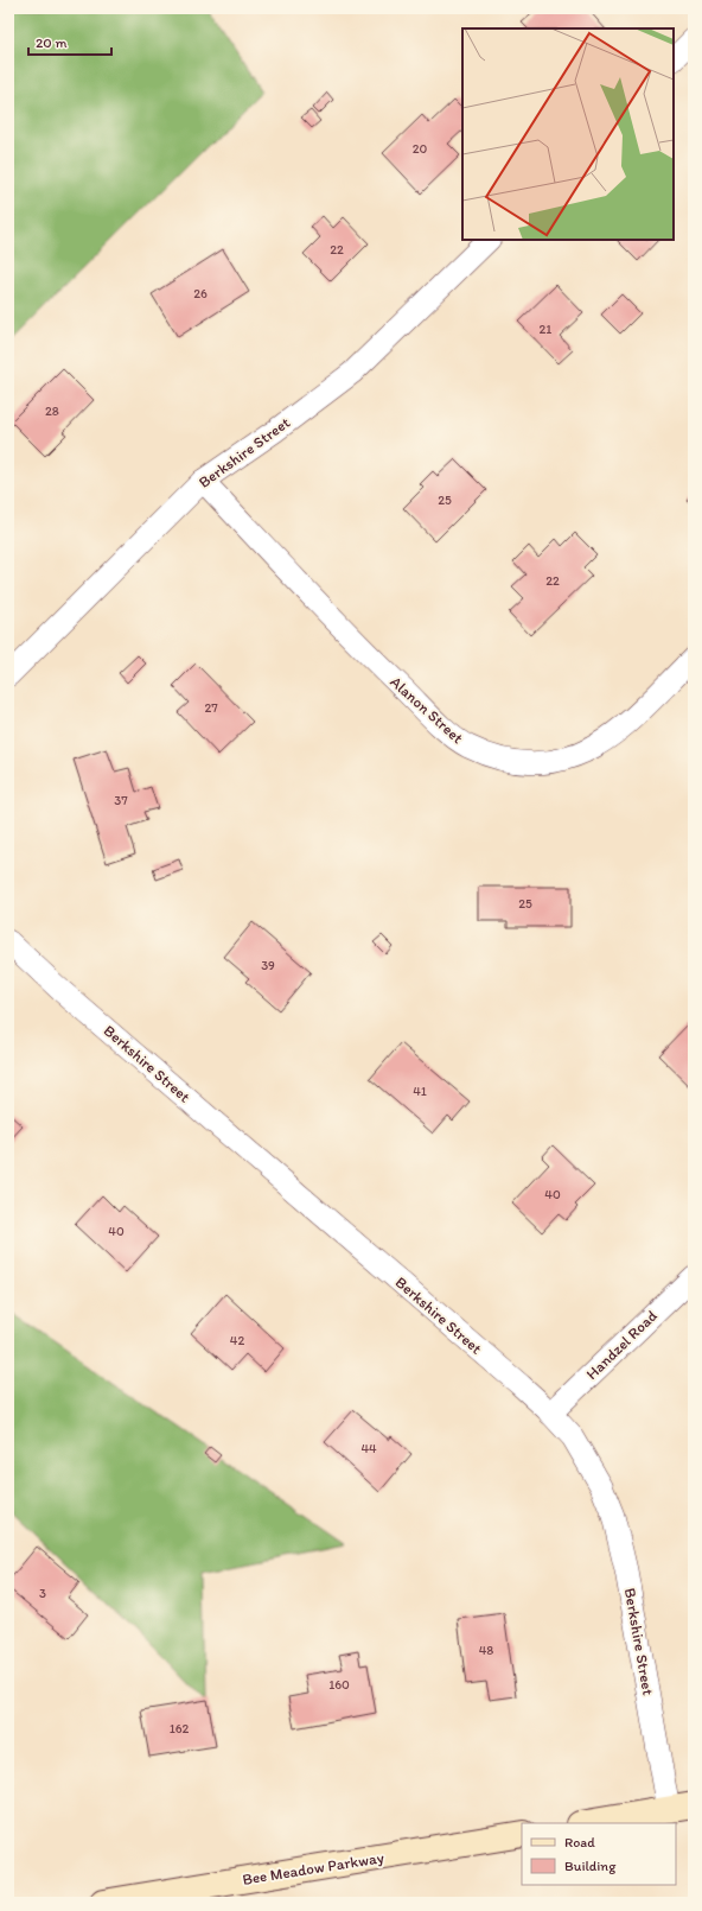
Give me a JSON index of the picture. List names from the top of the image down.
{
  "streets": {
    "street": [
      "Berkshire Street",
      "Alanon Street",
      "Handzel Road",
      "Bee Meadow Parkway"
    ]
  },
  "crossings": [
    ["Berkshire Street", "Alanon Street"],
    ["Berkshire Street", "Handzel Road"]
  ],
  "house_numbers": [
    "20",
    "22",
    "26",
    "21",
    "28",
    "25",
    "22",
    "27",
    "37",
    "25",
    "39",
    "41",
    "40",
    "40",
    "42",
    "44",
    "3",
    "48",
    "160",
    "162"
  ],
  "legend": ["Road", "Building"],
  "scale_bar": "20 m"
}
